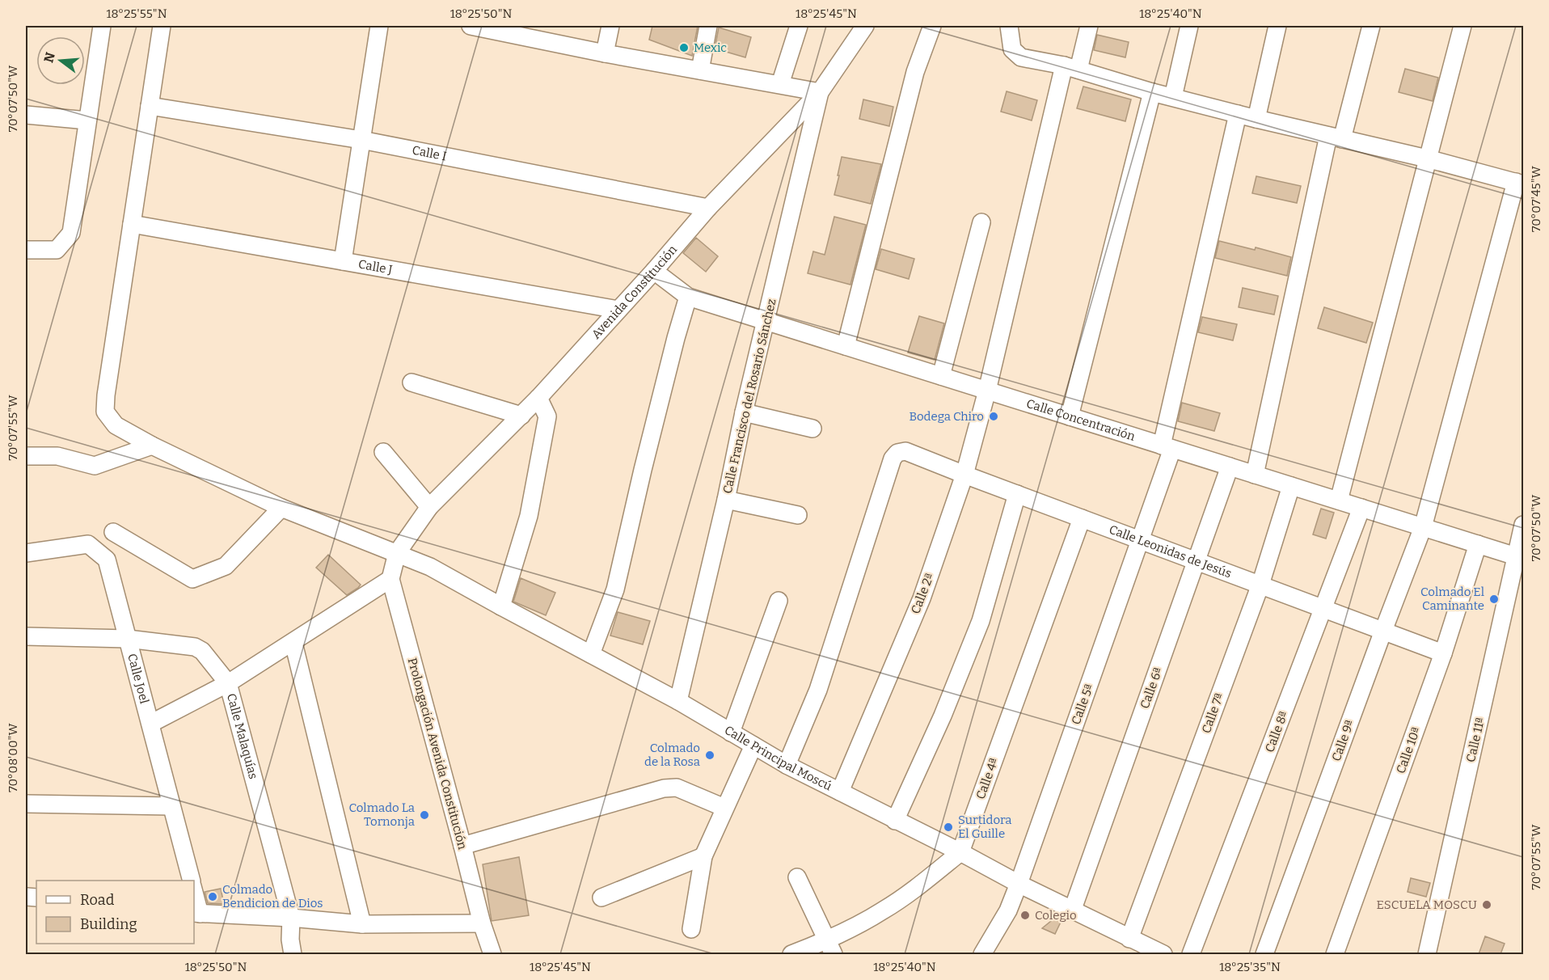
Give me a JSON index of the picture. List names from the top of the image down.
{
  "streets": {
    "street": [
      "Calle I",
      "Calle J",
      "Avenida Constitución",
      "Calle Francisco del Rosario Sánchez",
      "Calle Concentración",
      "Calle Leonidas de Jesús",
      "Calle 2ª",
      "Calle Joel",
      "Calle 6ª",
      "Calle 5ª",
      "Calle 7ª",
      "Calle 8ª",
      "Calle Malaquías",
      "Calle 11ª",
      "Calle 9ª",
      "Calle 10ª",
      "Prolongación Avenida Constitución",
      "Calle Principal Moscú",
      "Calle 4ª"
    ]
  },
  "crossings": [
    ["Calle I", "Avenida Constitución"],
    ["Calle I", "Calle Principal Moscú"],
    ["Calle J", "Avenida Constitución"],
    ["Calle J", "Calle Principal Moscú"],
    ["Avenida Constitución", "Calle Francisco del Rosario Sánchez"],
    ["Avenida Constitución", "Calle Concentración"],
    ["Avenida Constitución", "Prolongación Avenida Constitución"],
    ["Avenida Constitución", "Calle Principal Moscú"],
    ["Calle Francisco del Rosario Sánchez", "Calle Concentración"],
    ["Calle Francisco del Rosario Sánchez", "Calle Principal Moscú"],
    ["Calle Concentración", "Calle 2ª"],
    ["Calle Concentración", "Calle 6ª"],
    ["Calle Concentración", "Calle 5ª"],
    ["Calle Concentración", "Calle 7ª"],
    ["Calle Concentración", "Calle 8ª"],
    ["Calle Concentración", "Calle 11ª"],
    ["Calle Concentración", "Calle 9ª"],
    ["Calle Concentración", "Calle 10ª"],
    ["Calle Leonidas de Jesús", "Calle 2ª"],
    ["Calle Leonidas de Jesús", "Calle 6ª"],
    ["Calle Leonidas de Jesús", "Calle 5ª"],
    ["Calle Leonidas de Jesús", "Calle 7ª"],
    ["Calle Leonidas de Jesús", "Calle 8ª"],
    ["Calle Leonidas de Jesús", "Calle 9ª"],
    ["Calle Leonidas de Jesús", "Calle 10ª"],
    ["Calle Leonidas de Jesús", "Calle Principal Moscú"],
    ["Calle Leonidas de Jesús", "Calle 4ª"],
    ["Calle 2ª", "Calle Principal Moscú"],
    ["Calle Joel", "Calle Malaquías"],
    ["Calle 6ª", "Calle Principal Moscú"],
    ["Calle 5ª", "Calle Principal Moscú"],
    ["Calle 7ª", "Calle Principal Moscú"],
    ["Prolongación Avenida Constitución", "Calle Principal Moscú"],
    ["Calle Principal Moscú", "Calle 4ª"]
  ],
  "places": [
    "Mexic",
    "Bodega Chiro",
    "Colmado El Caminante",
    "Colmado de la Rosa",
    "Colmado La Tornonja",
    "Surtidora El Guille",
    "Colmado Bendicion de Dios",
    "ESCUELA MOSCU",
    "Colegio"
  ],
  "legend": ["Road", "Building"],
  "north": "left",
  "coordinates": [
    "18°25'55\"N",
    "18°25'50\"N",
    "18°25'45\"N",
    "18°25'40\"N",
    "70°07'50\"W",
    "70°07'45\"W",
    "70°07'55\"W",
    "70°08'00\"W",
    "18°25'35\"N"
  ]
}
